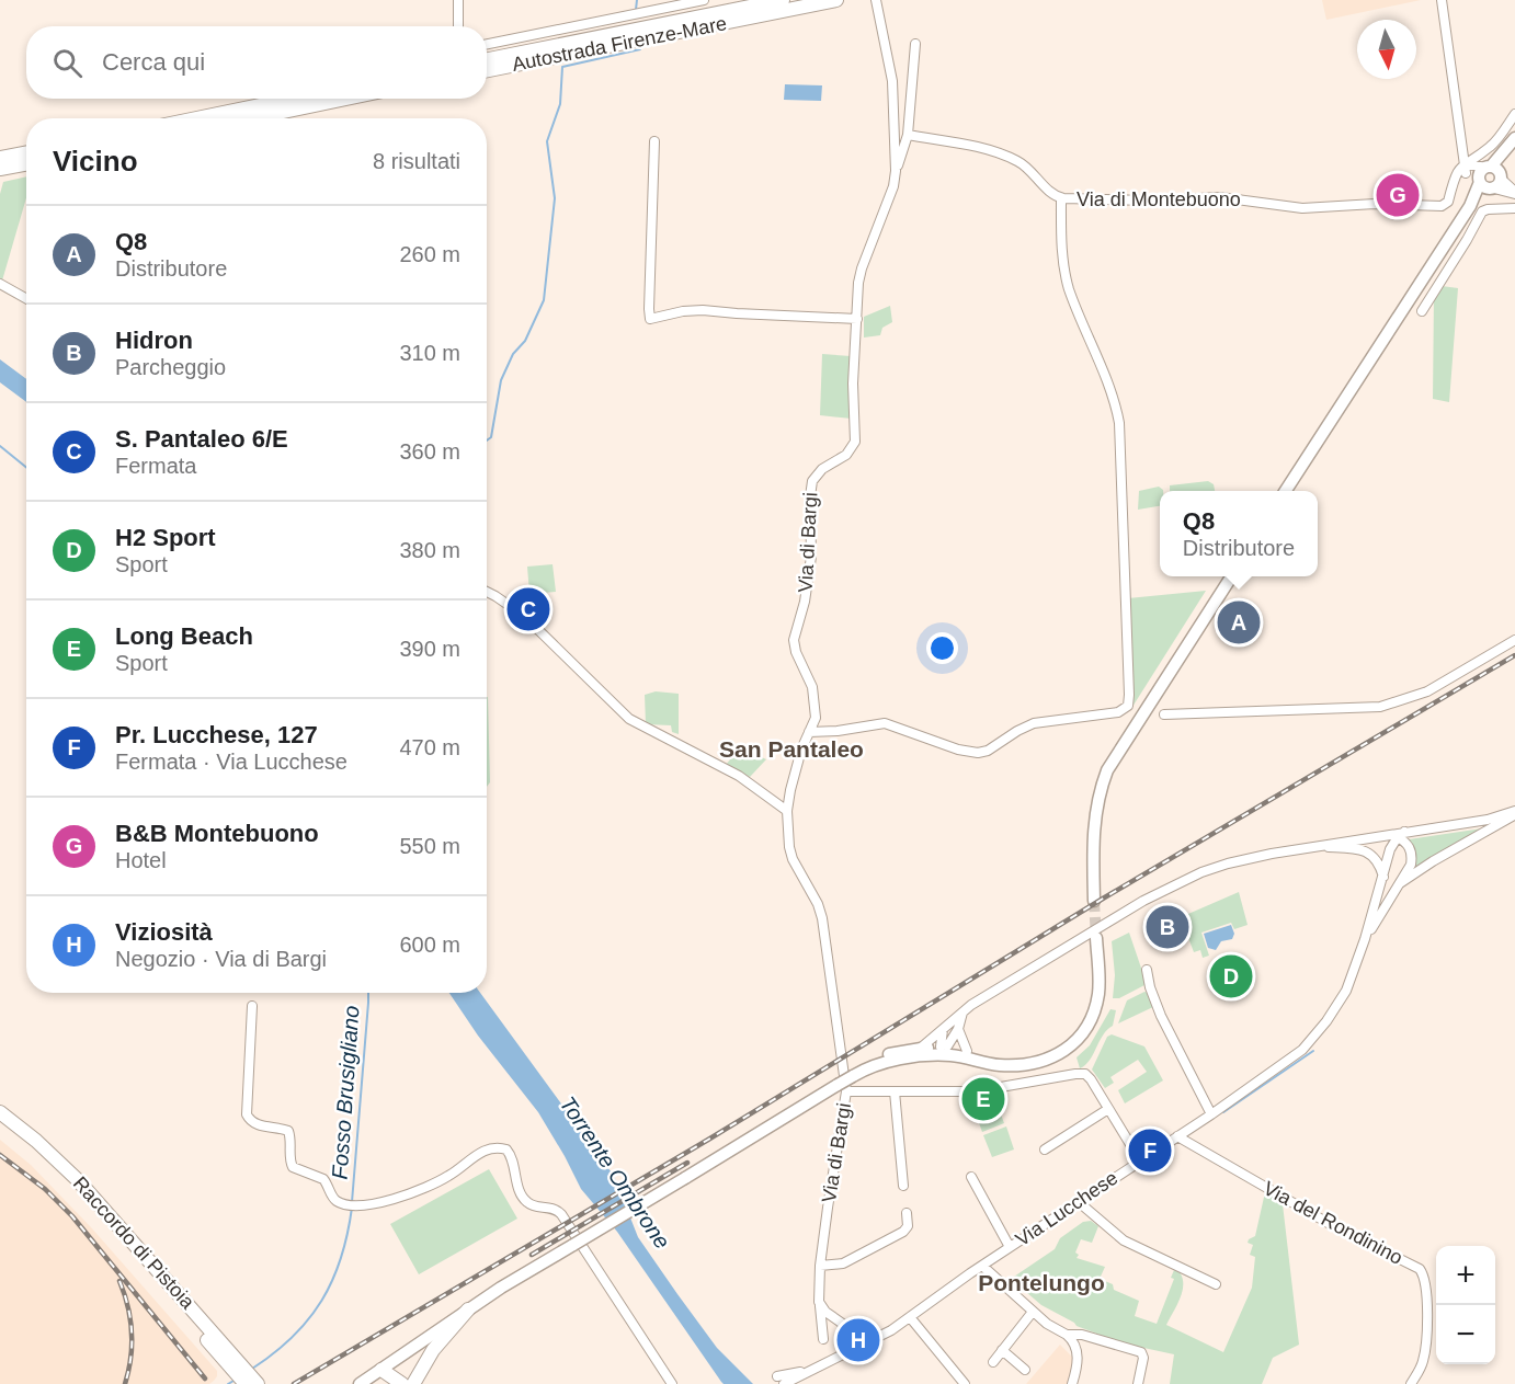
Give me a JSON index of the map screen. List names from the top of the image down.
{
  "streets": {
    "highway": ["Autostrada Firenze-Mare", "Raccordo di Pistoia"],
    "street": [
      "Via di Montebuono",
      "Via di Bargi",
      "Via Lucchese",
      "Via del Rondinino"
    ]
  },
  "crossings": [
    ["Via Lucchese", "Via del Rondinino"]
  ],
  "districts": ["San Pantaleo", "Pontelungo"],
  "water": ["Fosso Brusigliano", "Torrente Ombrone"],
  "north": "bottom",
  "page": {
    "search": "Cerca qui",
    "heading": ["Vicino", "8 risultati"],
    "pins": [
      "G",
      "C",
      "A",
      "B",
      "D",
      "E",
      "F",
      "H"
    ],
    "list": [
      {
        "mark": "A",
        "name": "Q8",
        "note": "Distributore",
        "value": "260 m"
      },
      {
        "mark": "B",
        "name": "Hidron",
        "note": "Parcheggio",
        "value": "310 m"
      },
      {
        "mark": "C",
        "name": "S. Pantaleo 6/E",
        "note": "Fermata",
        "value": "360 m"
      },
      {
        "mark": "D",
        "name": "H2 Sport",
        "note": "Sport",
        "value": "380 m"
      },
      {
        "mark": "E",
        "name": "Long Beach",
        "note": "Sport",
        "value": "390 m"
      },
      {
        "mark": "F",
        "name": "Pr. Lucchese, 127",
        "note": "Fermata · Via Lucchese",
        "value": "470 m"
      },
      {
        "mark": "G",
        "name": "B&B Montebuono",
        "note": "Hotel",
        "value": "550 m"
      },
      {
        "mark": "H",
        "name": "Viziosità",
        "note": "Negozio · Via di Bargi",
        "value": "600 m"
      }
    ],
    "popup": ["Q8", "Distributore"],
    "map_buttons": ["+", "−"]
  }
}
